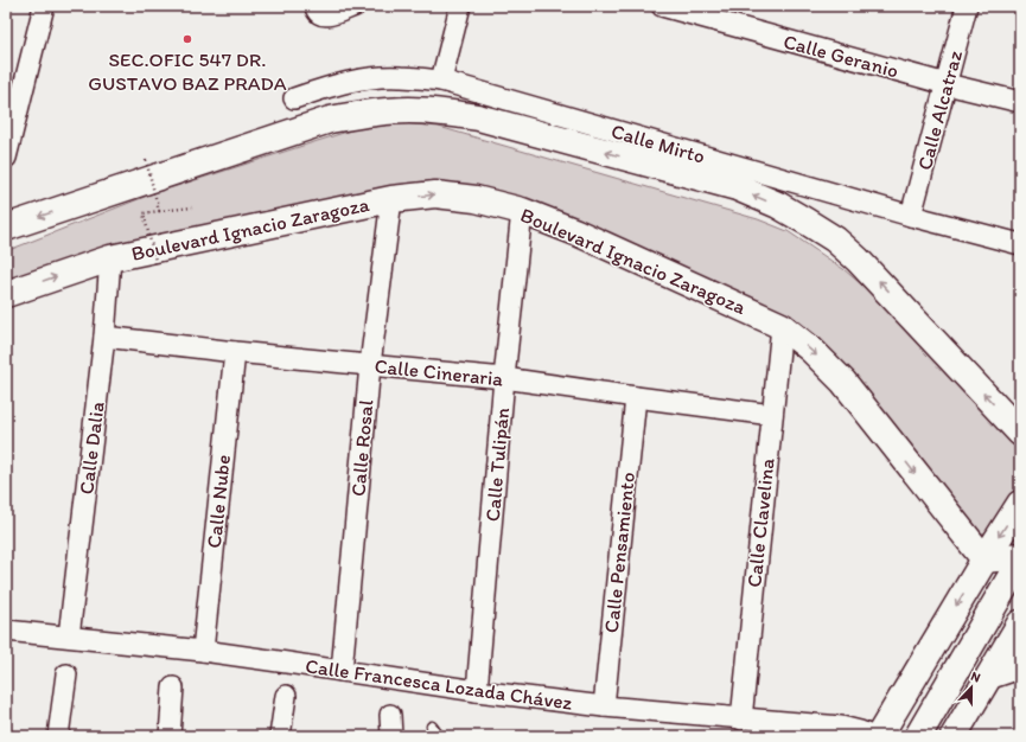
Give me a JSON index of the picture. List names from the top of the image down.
{
  "streets": {
    "main road": ["Boulevard Ignacio Zaragoza"],
    "street": [
      "Calle Geranio",
      "Calle Alcatraz",
      "Calle Mirto",
      "Calle Cineraria",
      "Calle Dalia",
      "Calle Rosal",
      "Calle Tulipán",
      "Calle Nube",
      "Calle Clavelina",
      "Calle Pensamiento",
      "Calle Francesca Lozada Chávez"
    ]
  },
  "crossings": [
    ["Calle Geranio", "Calle Alcatraz"],
    ["Calle Alcatraz", "Calle Mirto"],
    ["Boulevard Ignacio Zaragoza", "Calle Dalia"],
    ["Boulevard Ignacio Zaragoza", "Calle Rosal"],
    ["Boulevard Ignacio Zaragoza", "Calle Tulipán"],
    ["Boulevard Ignacio Zaragoza", "Calle Clavelina"],
    ["Calle Cineraria", "Calle Dalia"],
    ["Calle Cineraria", "Calle Rosal"],
    ["Calle Cineraria", "Calle Tulipán"],
    ["Calle Cineraria", "Calle Nube"],
    ["Calle Cineraria", "Calle Clavelina"],
    ["Calle Cineraria", "Calle Pensamiento"],
    ["Calle Dalia", "Calle Francesca Lozada Chávez"],
    ["Calle Rosal", "Calle Francesca Lozada Chávez"],
    ["Calle Tulipán", "Calle Francesca Lozada Chávez"],
    ["Calle Nube", "Calle Francesca Lozada Chávez"],
    ["Calle Clavelina", "Calle Francesca Lozada Chávez"],
    ["Calle Pensamiento", "Calle Francesca Lozada Chávez"]
  ],
  "one_way": ["Boulevard Ignacio Zaragoza"],
  "places": ["SEC.OFIC 547 DR. GUSTAVO BAZ PRADA"],
  "north": "top"
}
